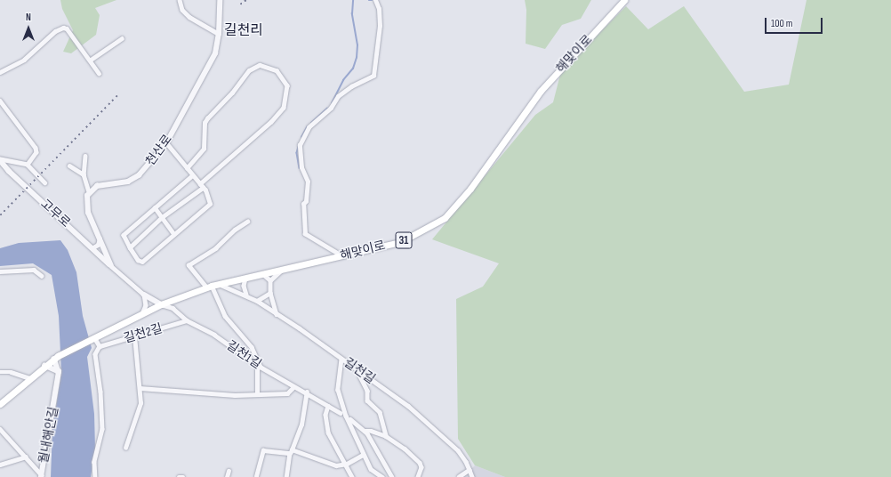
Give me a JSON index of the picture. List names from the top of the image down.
{
  "streets": {
    "main road": ["해맞이로", "31"],
    "street": [
      "천산로",
      "고무로",
      "길천2길",
      "길천1길",
      "길천길",
      "월내해안길"
    ]
  },
  "crossings": [
    ["해맞이로", "31"],
    ["해맞이로", "길천1길"],
    ["해맞이로", "길천길"],
    ["길천2길", "길천1길"]
  ],
  "districts": ["길천리"],
  "scale_bar": "100 m",
  "north": "top"
}
